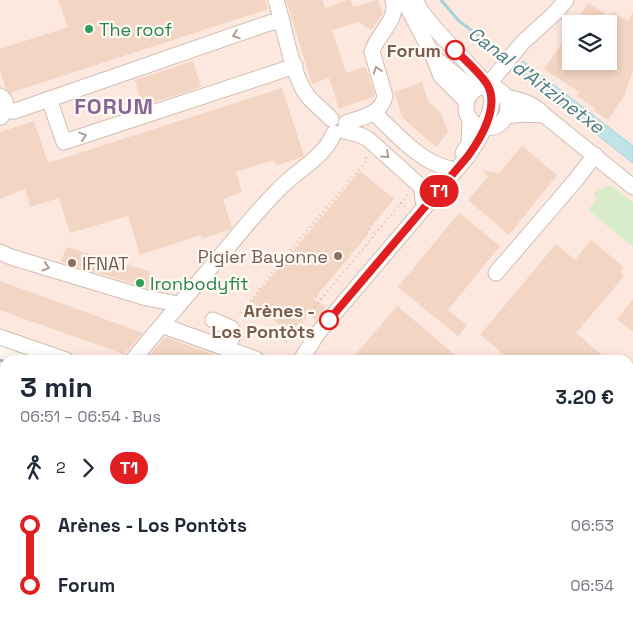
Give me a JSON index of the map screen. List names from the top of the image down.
{
  "districts": ["FORUM"],
  "water": ["Canal d'Aitzinetxe"],
  "places": [
    "The roof",
    "Forum",
    "Pigier Bayonne",
    "IFNAT",
    "Ironbodyfit",
    "Arènes - Los Pontòts"
  ],
  "lines": ["bus line T1"],
  "page": {
    "on_map": "T1",
    "heading": ["3 min", "06:51 – 06:54 · Bus", "3.20 €"],
    "legs": ["2", "T1"],
    "list": [
      {
        "name": "Arènes - Los Pontòts",
        "value": "06:53"
      },
      {
        "name": "Forum",
        "value": "06:54"
      }
    ]
  }
}
